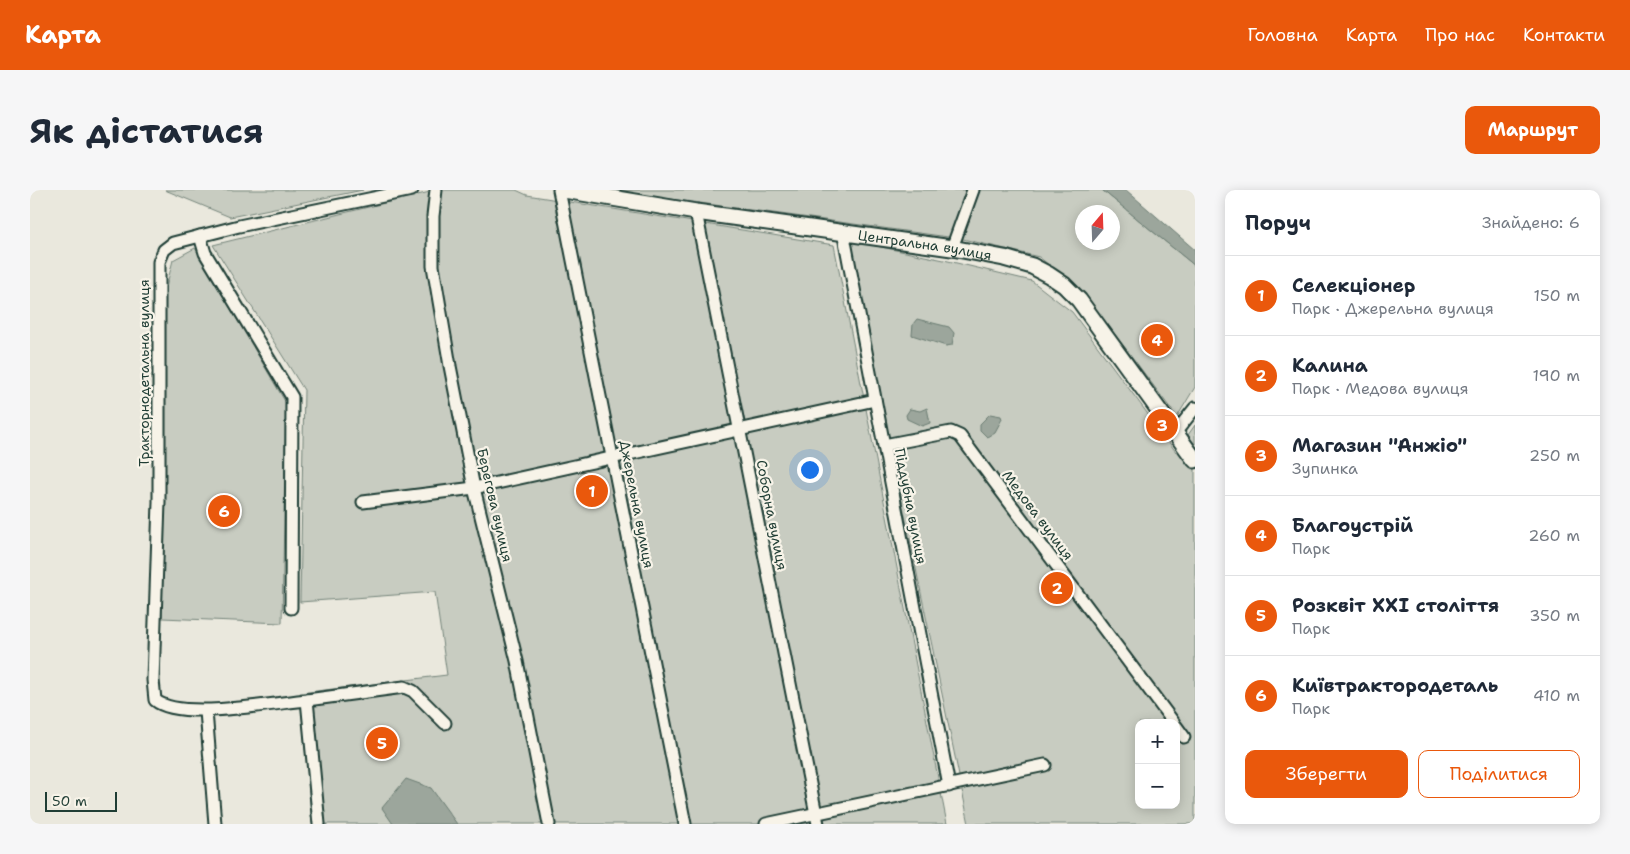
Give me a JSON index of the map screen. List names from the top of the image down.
{
  "streets": {
    "street": [
      "Центральна вулиця",
      "Тракторнодетальна вулиця",
      "Джерельна вулиця",
      "Берегова вулиця",
      "Піддубна вулиця",
      "Соборна вулиця",
      "Медова вулиця"
    ]
  },
  "crossings": [
    ["Центральна вулиця", "Піддубна вулиця"],
    ["Центральна вулиця", "Соборна вулиця"],
    ["Піддубна вулиця", "Медова вулиця"]
  ],
  "scale_bar": "50 m",
  "north": "top",
  "page": {
    "header": "Карта",
    "nav": [
      "Головна",
      "Карта",
      "Про нас",
      "Контакти"
    ],
    "buttons": [
      "Маршрут",
      ["Зберегти", "Поділитися"]
    ],
    "title": "Як дістатися",
    "heading": ["Поруч", "Знайдено: 6"],
    "list": [
      {
        "mark": "1",
        "name": "Селекціонер",
        "note": "Парк · Джерельна вулиця",
        "value": "150 m"
      },
      {
        "mark": "2",
        "name": "Калина",
        "note": "Парк · Медова вулиця",
        "value": "190 m"
      },
      {
        "mark": "3",
        "name": "Магазин \"Анжіо\"",
        "note": "Зупинка",
        "value": "250 m"
      },
      {
        "mark": "4",
        "name": "Благоустрій",
        "note": "Парк",
        "value": "260 m"
      },
      {
        "mark": "5",
        "name": "Розквіт XXI століття",
        "note": "Парк",
        "value": "350 m"
      },
      {
        "mark": "6",
        "name": "Київтрактородеталь",
        "note": "Парк",
        "value": "410 m"
      }
    ],
    "pins": [
      "4",
      "3",
      "1",
      "6",
      "2",
      "5"
    ],
    "map_buttons": ["+", "−"],
    "scale": "50 m"
  }
}
